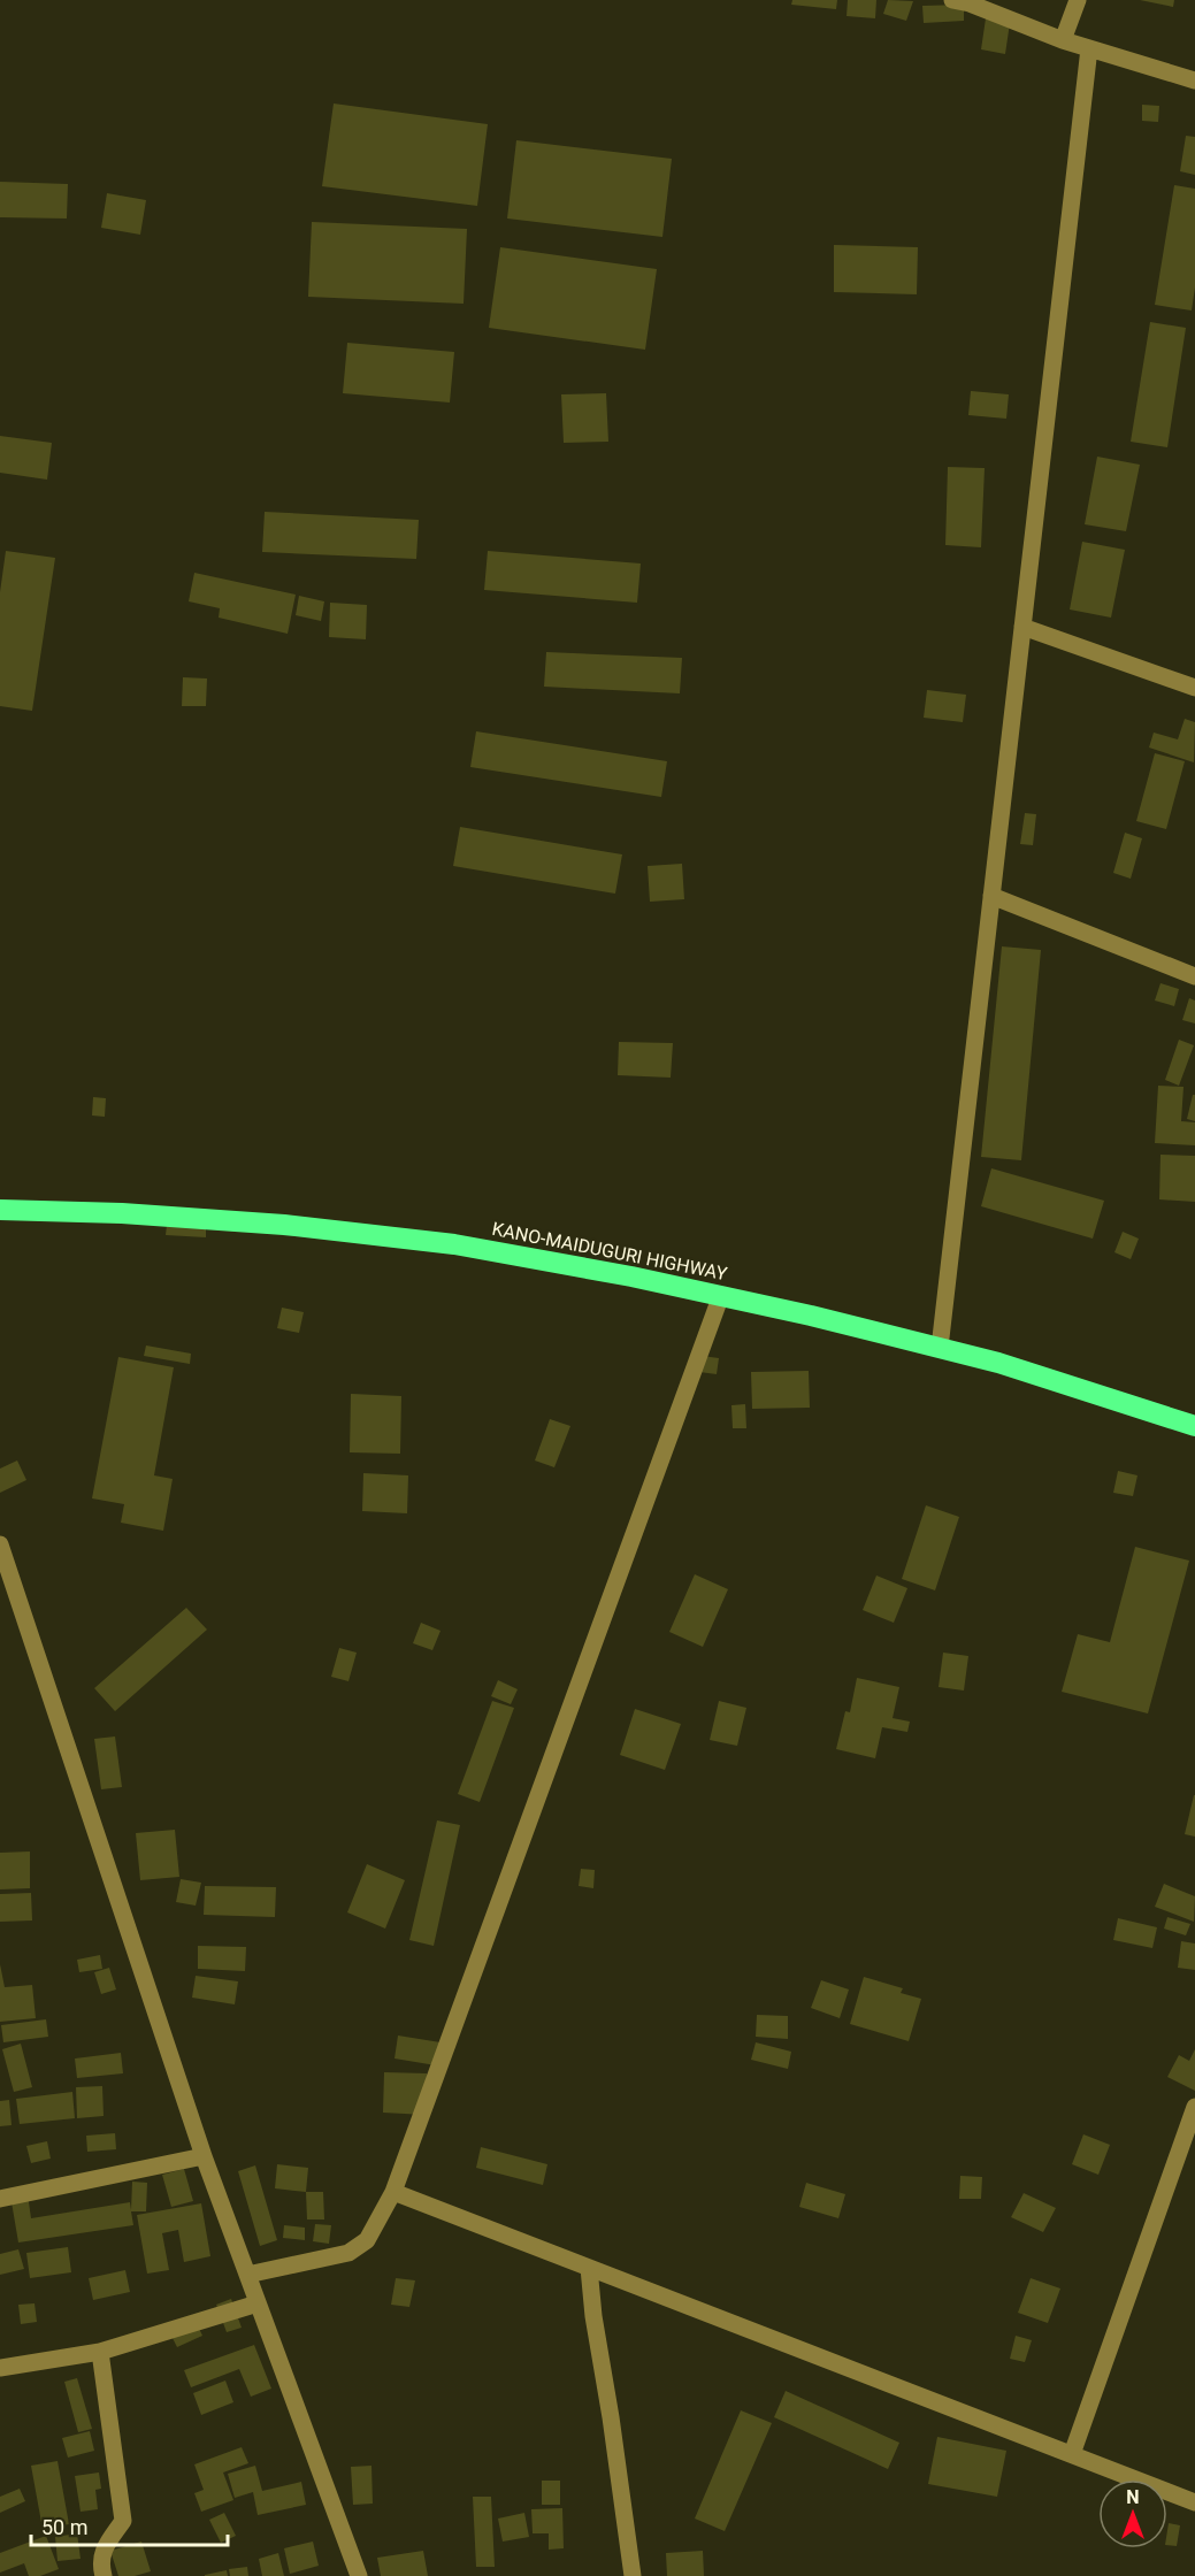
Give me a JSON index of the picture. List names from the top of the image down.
{
  "streets": {
    "highway": ["KANO-MAIDUGURI HIGHWAY"]
  },
  "scale_bar": "50 m",
  "north": "top"
}
